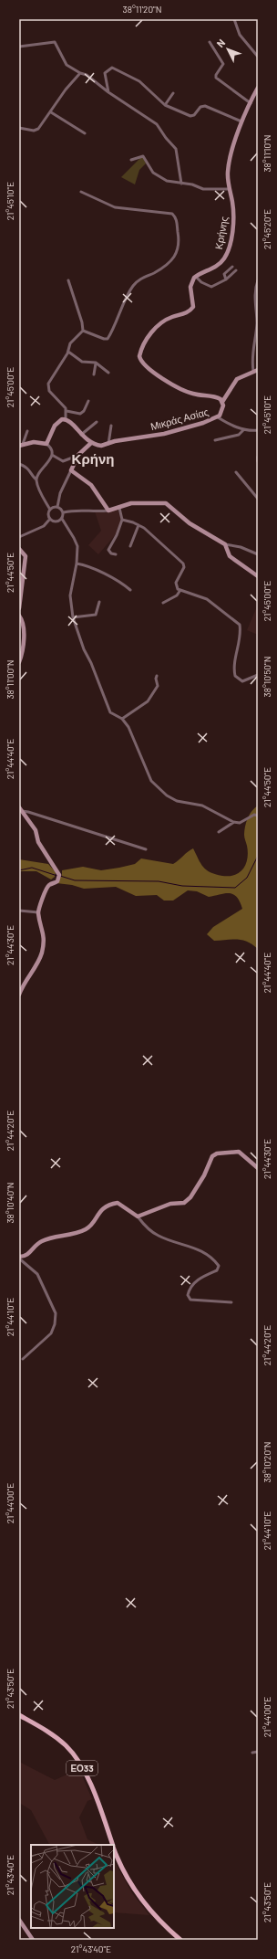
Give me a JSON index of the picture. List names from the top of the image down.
{
  "streets": {
    "main road": ["ΕΟ33"],
    "street": ["Κρήνης", "Μικράς Ασίας"]
  },
  "districts": ["Κρήνη"],
  "north": "top left",
  "coordinates": [
    "38°11'20\"N",
    "38°11'10\"N",
    "21°45'10\"E",
    "21°45'20\"E",
    "21°45'00\"E",
    "21°44'50\"E",
    "38°10'50\"N",
    "38°11'00\"N",
    "21°44'40\"E",
    "21°44'30\"E",
    "21°44'20\"E",
    "38°10'40\"N",
    "21°44'10\"E",
    "38°10'20\"N",
    "21°44'00\"E",
    "21°43'50\"E",
    "21°43'40\"E"
  ]
}
